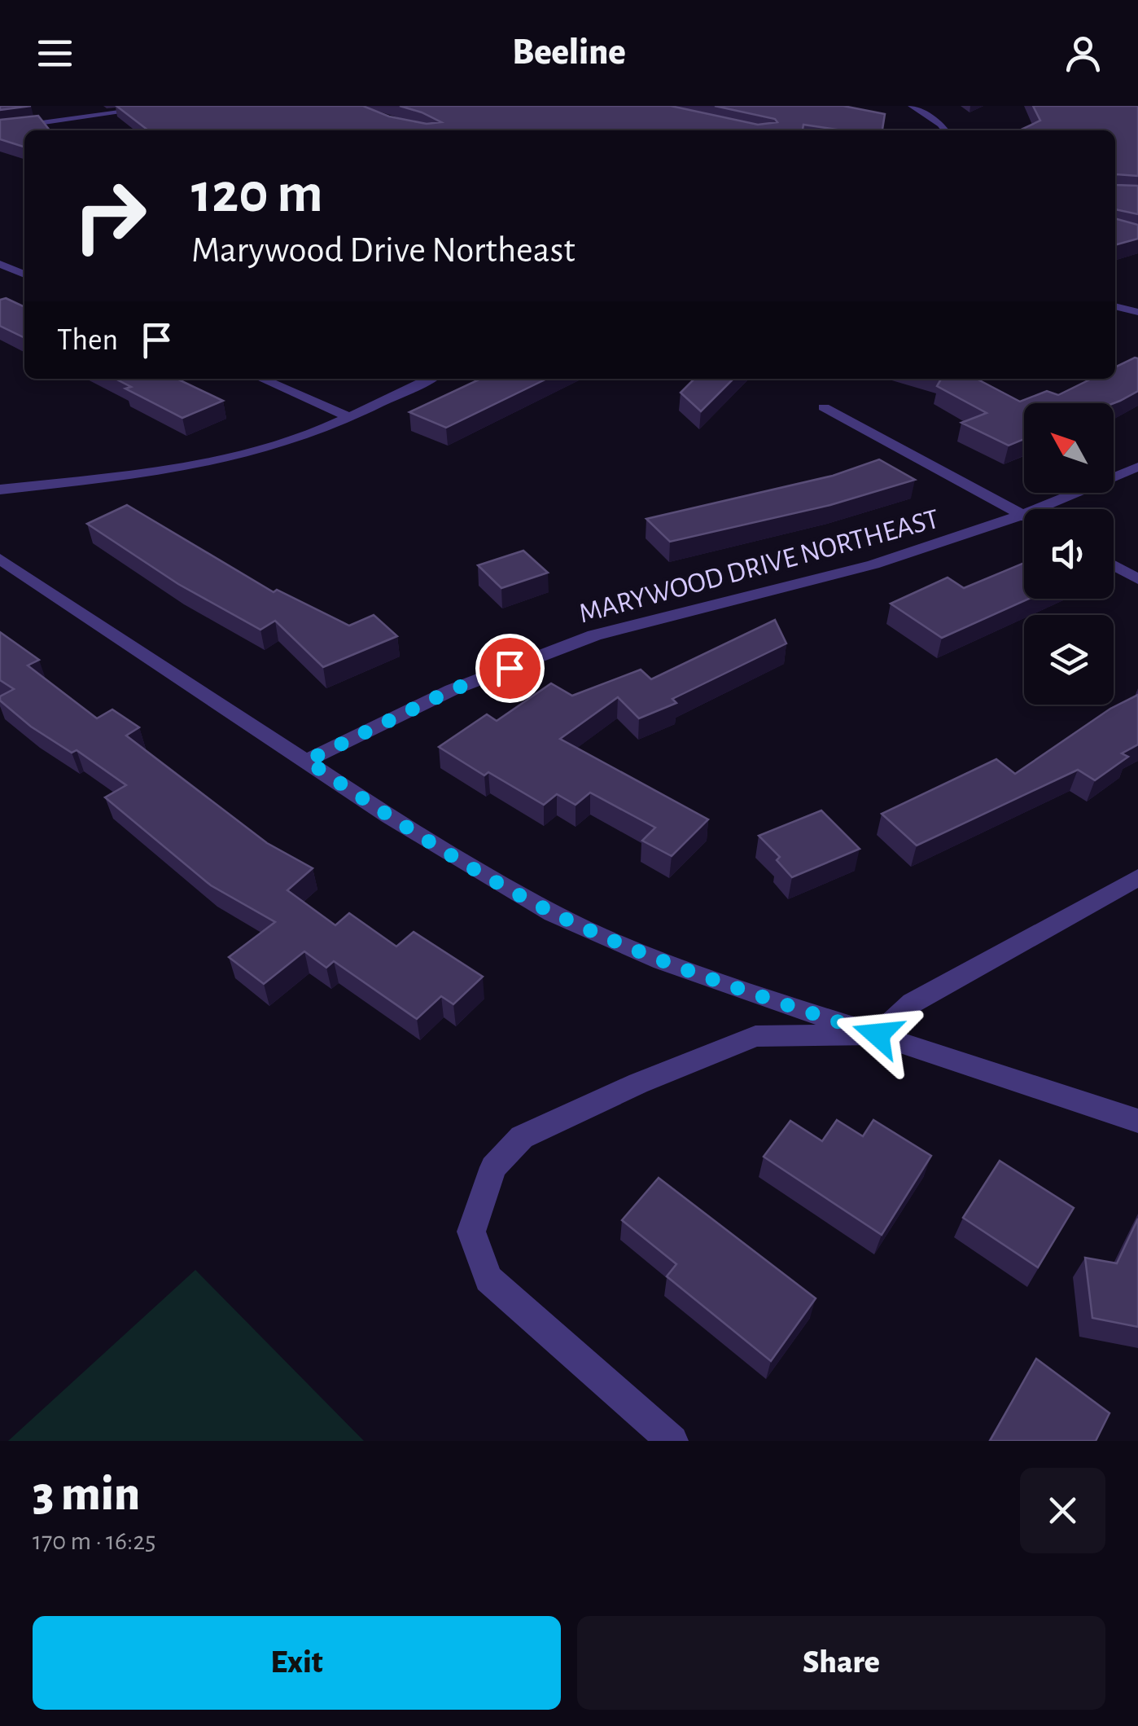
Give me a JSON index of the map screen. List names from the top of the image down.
{
  "streets": {
    "street": ["MARYWOOD DRIVE NORTHEAST"]
  },
  "north": "top left",
  "page": {
    "header": "Beeline",
    "turn": ["120 m", "Marywood Drive Northeast"],
    "then": "Then",
    "heading": ["3 min", "170 m · 16:25"],
    "buttons": ["Exit", "Share"]
  }
}
